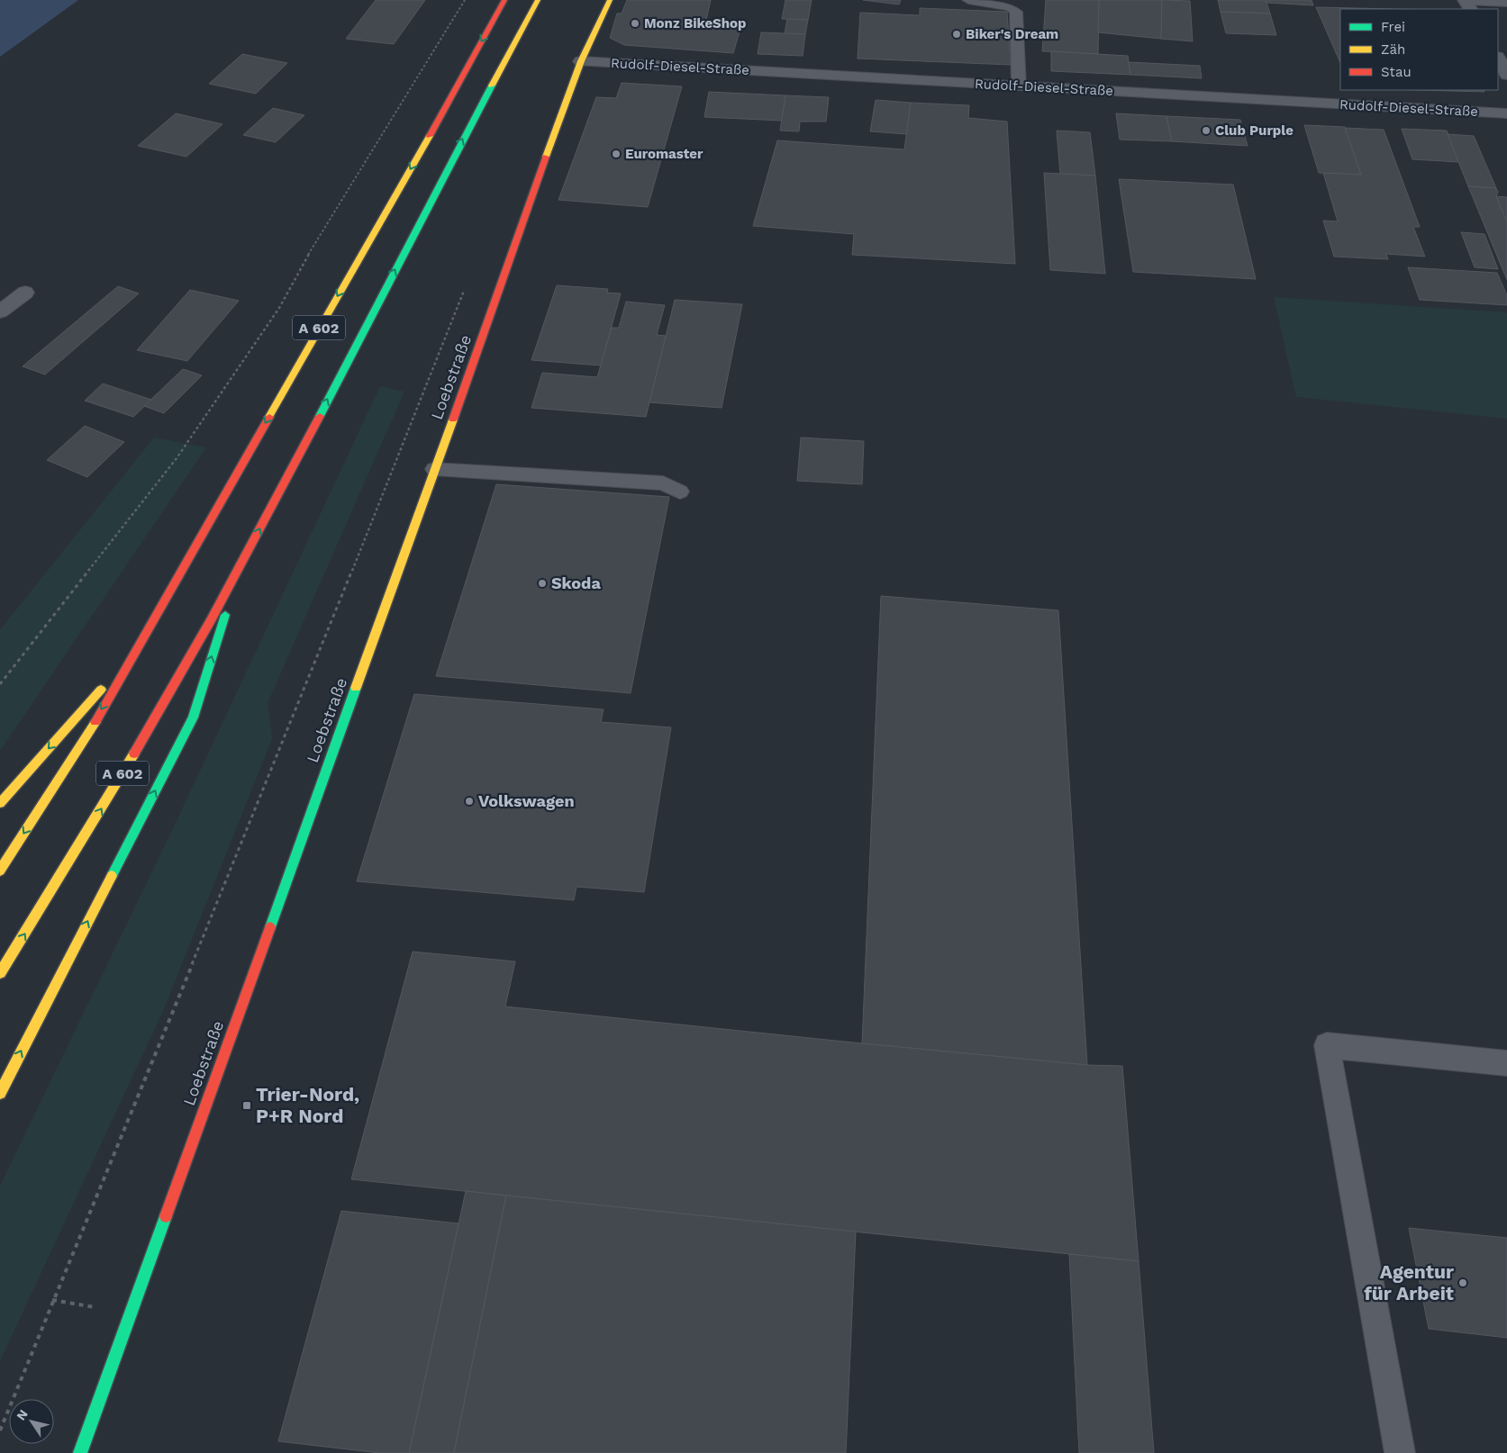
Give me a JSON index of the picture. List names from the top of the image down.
{
  "streets": {
    "main road": ["A 602", "Loebstraße"],
    "street": ["Rudolf-Diesel-Straße"]
  },
  "crossings": [
    ["Rudolf-Diesel-Straße", "Loebstraße"]
  ],
  "places": {
    "other": [
      "Monz BikeShop",
      "Biker's Dream",
      "Club Purple",
      "Euromaster",
      "Skoda",
      "Volkswagen",
      "Agentur für Arbeit"
    ],
    "transit": ["Trier-Nord, P+R Nord"]
  },
  "legend": ["Frei", "Zäh", "Stau"],
  "north": "top left"
}
